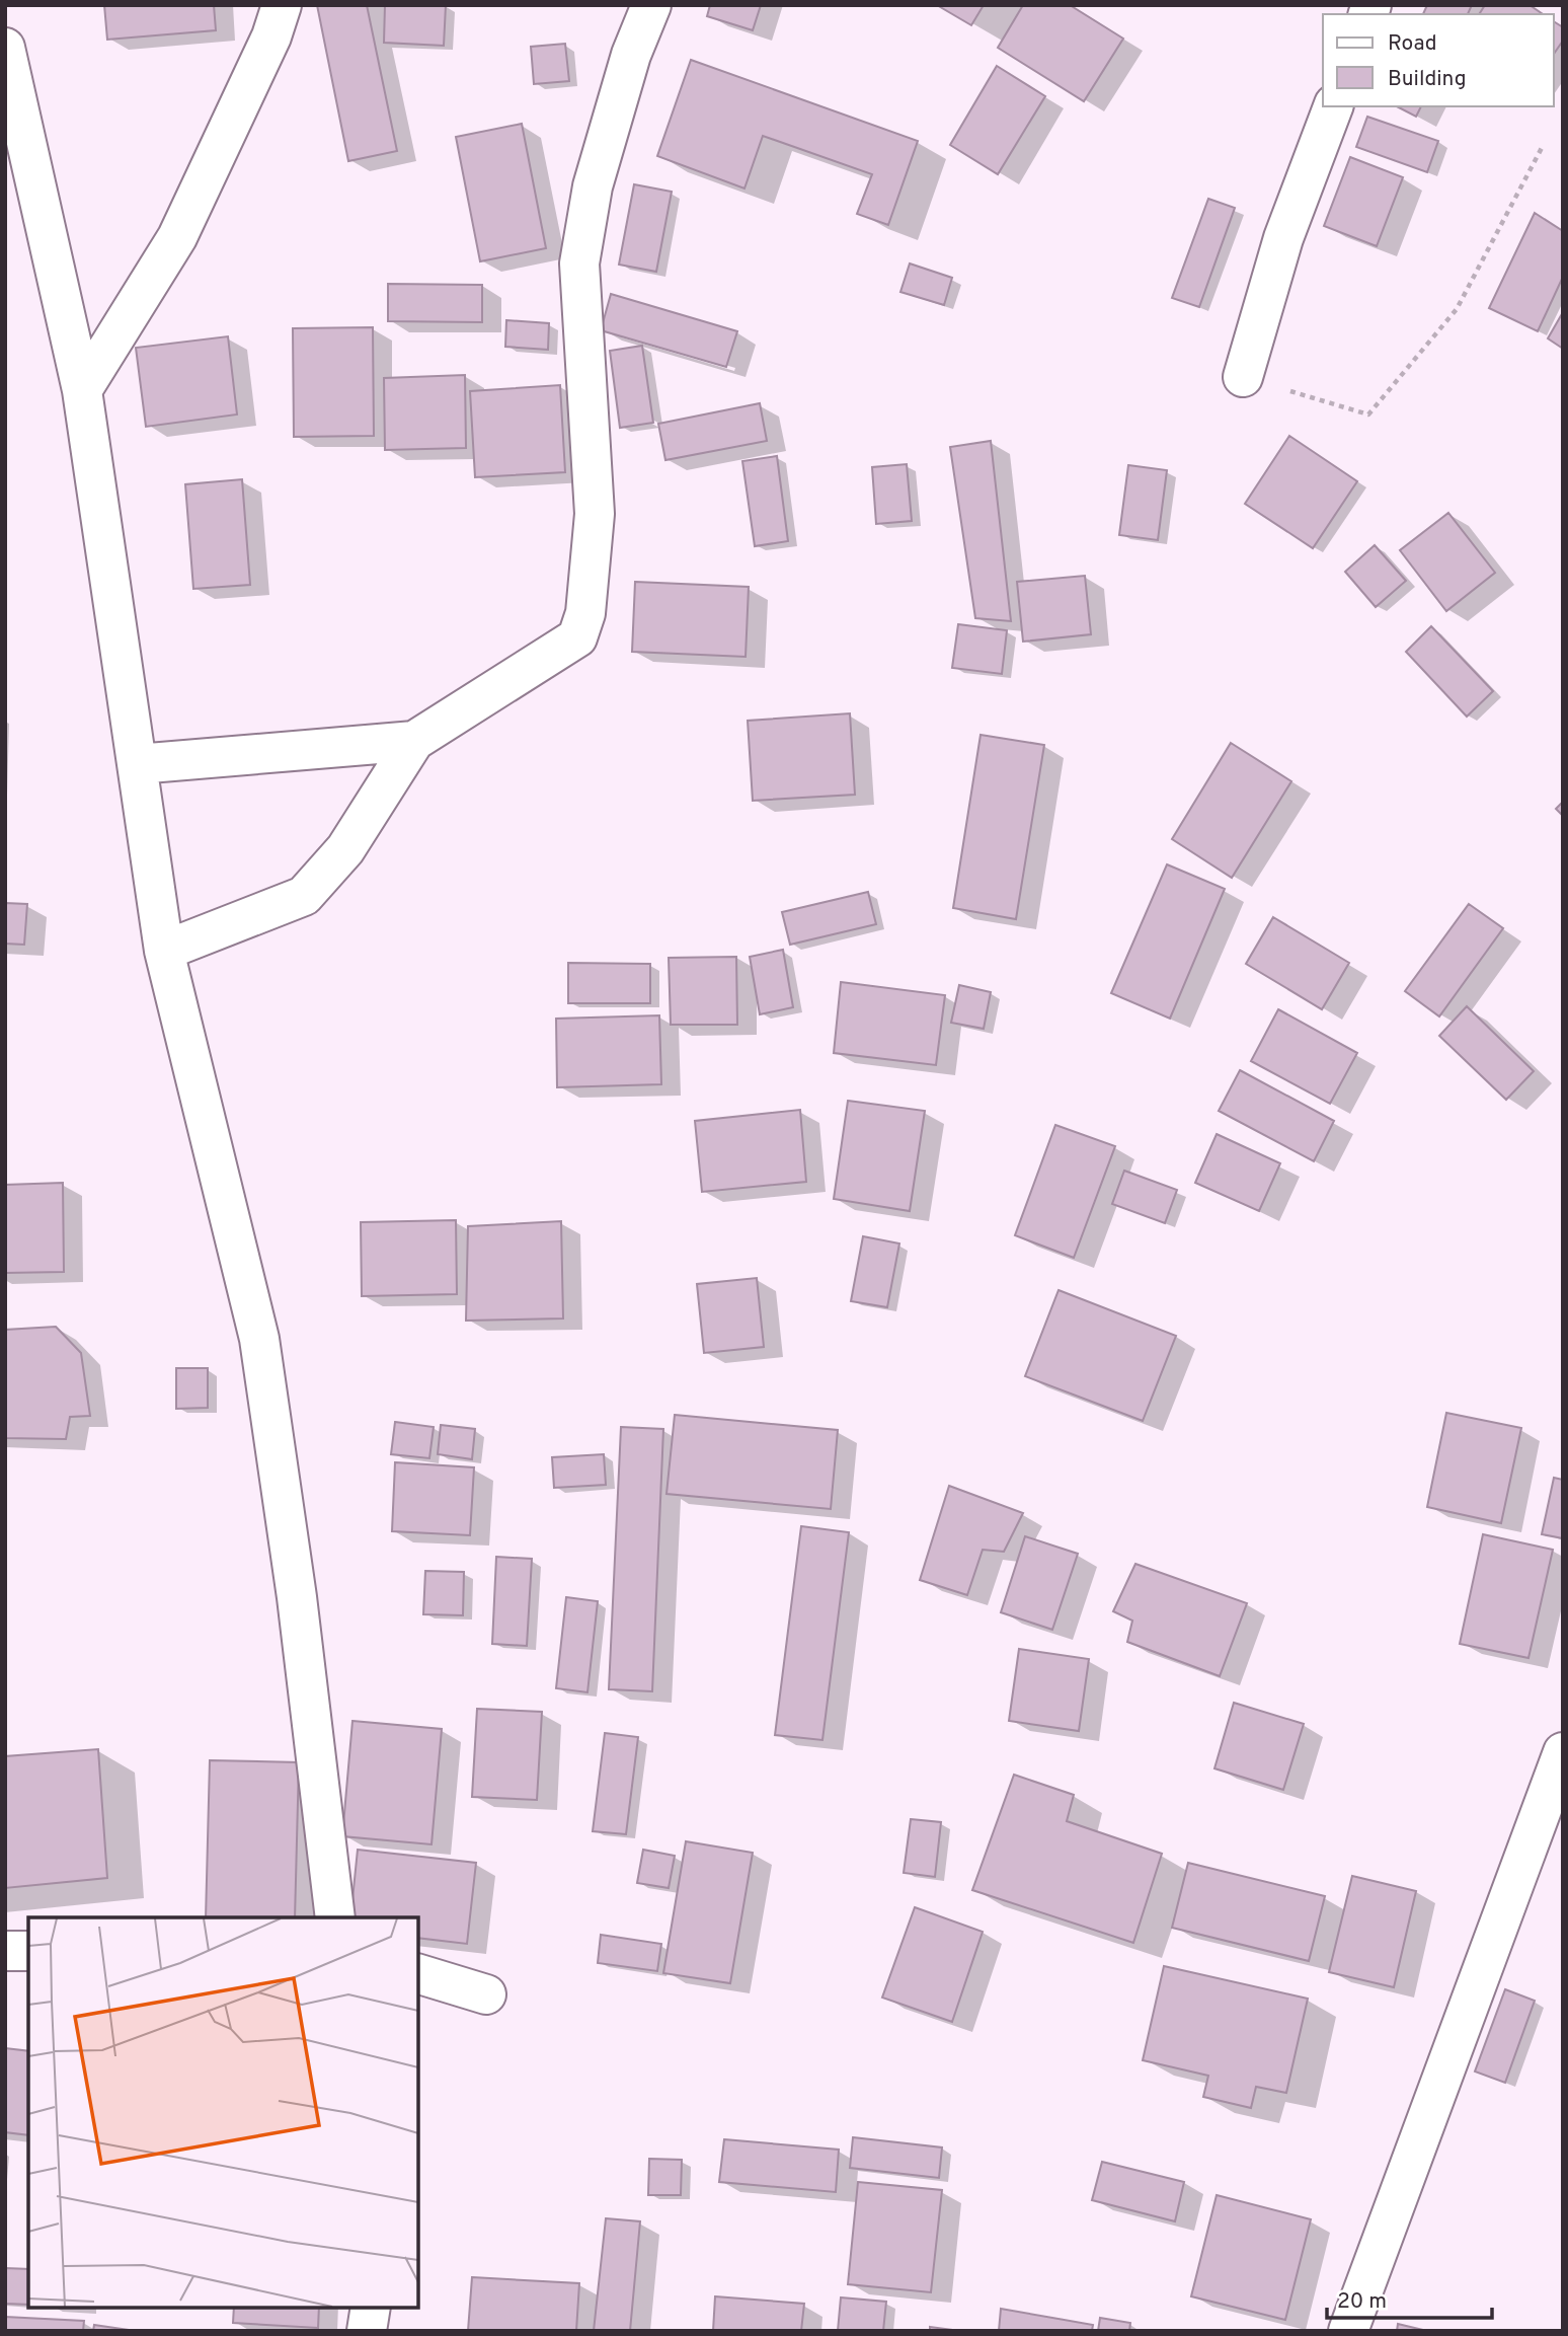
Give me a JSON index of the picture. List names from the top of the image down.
{
  "legend": ["Road", "Building"],
  "scale_bar": "20 m"
}
